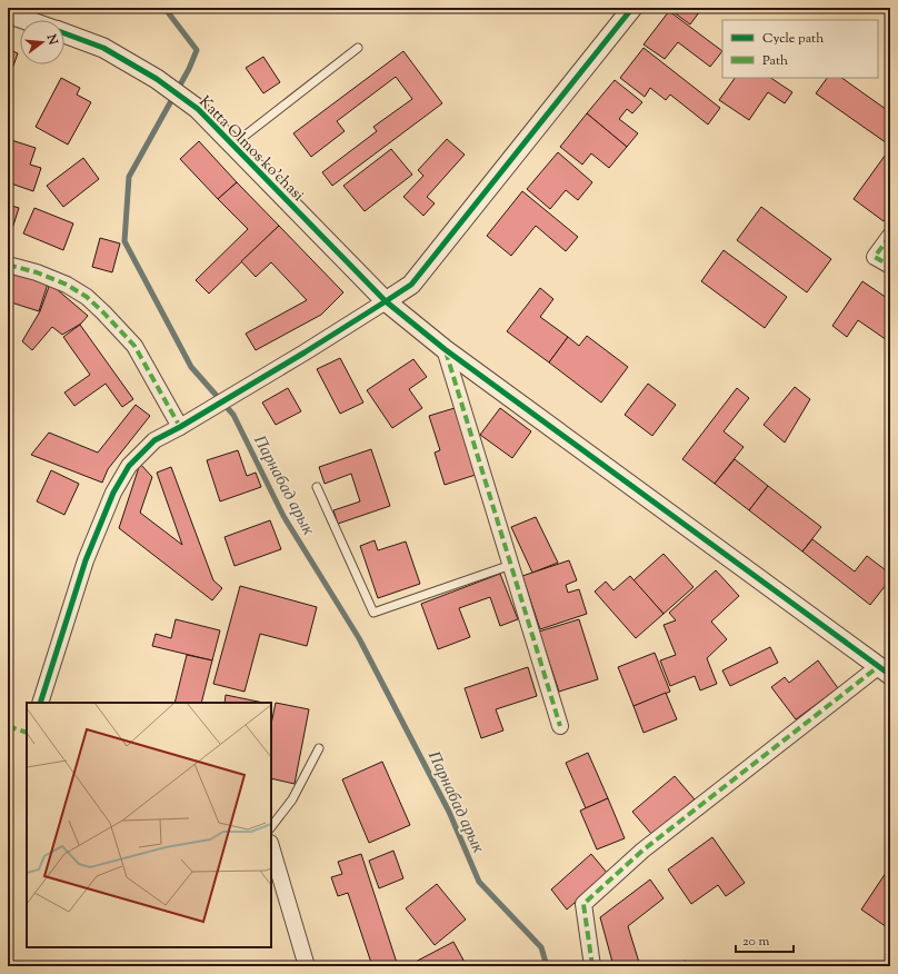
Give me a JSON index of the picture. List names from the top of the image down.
{
  "streets": {
    "street": ["Katta Olmos ko'chasi"]
  },
  "water": ["Парнабад арык"],
  "legend": ["Cycle path", "Path"],
  "scale_bar": "20 m",
  "north": "right"
}
